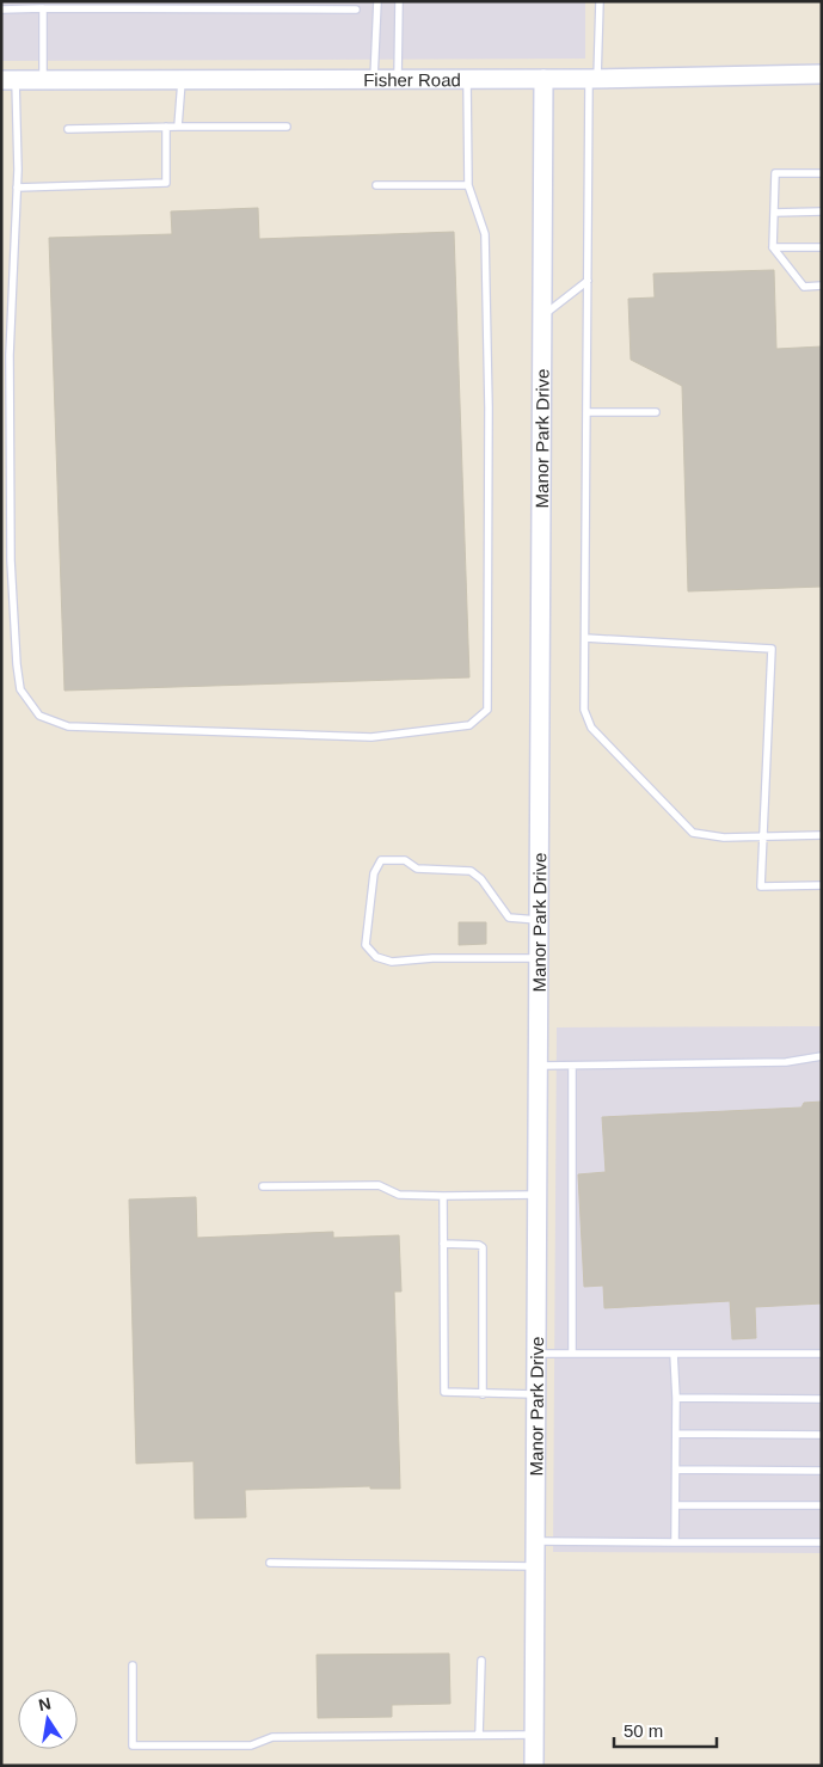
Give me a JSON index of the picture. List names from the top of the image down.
{
  "streets": {
    "street": ["Fisher Road", "Manor Park Drive"]
  },
  "crossings": [
    ["Fisher Road", "Manor Park Drive"]
  ],
  "scale_bar": "50 m",
  "north": "top"
}
